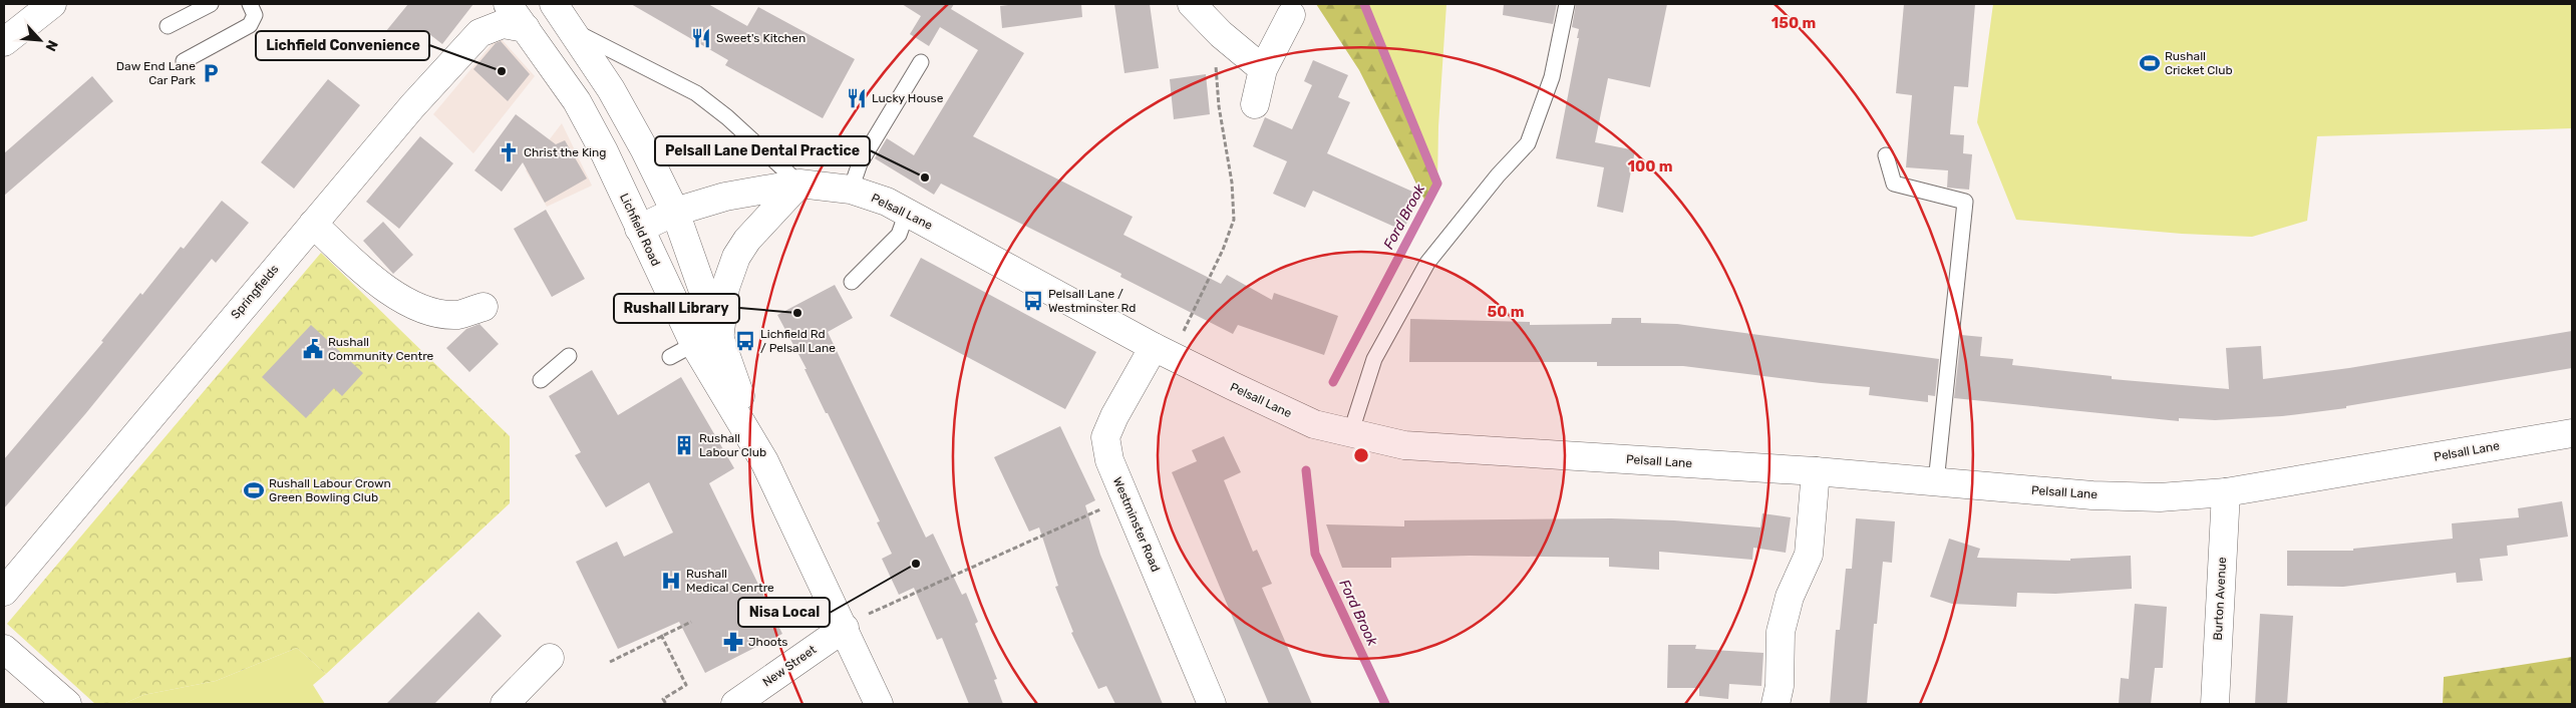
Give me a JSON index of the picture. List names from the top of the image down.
{
  "streets": {
    "main road": [
      "Pelsall Lane",
      "Lichfield Road",
      "Springfields",
      "Westminster Road",
      "Burton Avenue",
      "New Street"
    ]
  },
  "crossings": [
    ["Pelsall Lane", "Lichfield Road"],
    ["Pelsall Lane", "Westminster Road"],
    ["Pelsall Lane", "Burton Avenue"],
    ["Lichfield Road", "Springfields"],
    ["Lichfield Road", "New Street"]
  ],
  "water": ["Ford Brook"],
  "places": {
    "restaurant": ["Sweet's Kitchen", "Lucky House"],
    "sports": ["Rushall Cricket Club", "Rushall Labour Crown Green Bowling Club"],
    "other": [
      "Lichfield Convenience",
      "Pelsall Lane Dental Practice",
      "Rushall Library",
      "Nisa Local"
    ],
    "parking": ["Daw End Lane Car Park"],
    "church": ["Christ the King"],
    "bus stop": ["Pelsall Lane / Westminster Rd", "Lichfield Rd / Pelsall Lane"],
    "public building": ["Rushall Community Centre"],
    "building": ["Rushall Labour Club"],
    "hospital": ["Rushall Medical Cenrtre"],
    "pharmacy": ["Jhoots"]
  },
  "north": "bottom right",
  "rings": ["150 m", "100 m", "50 m"]
}
